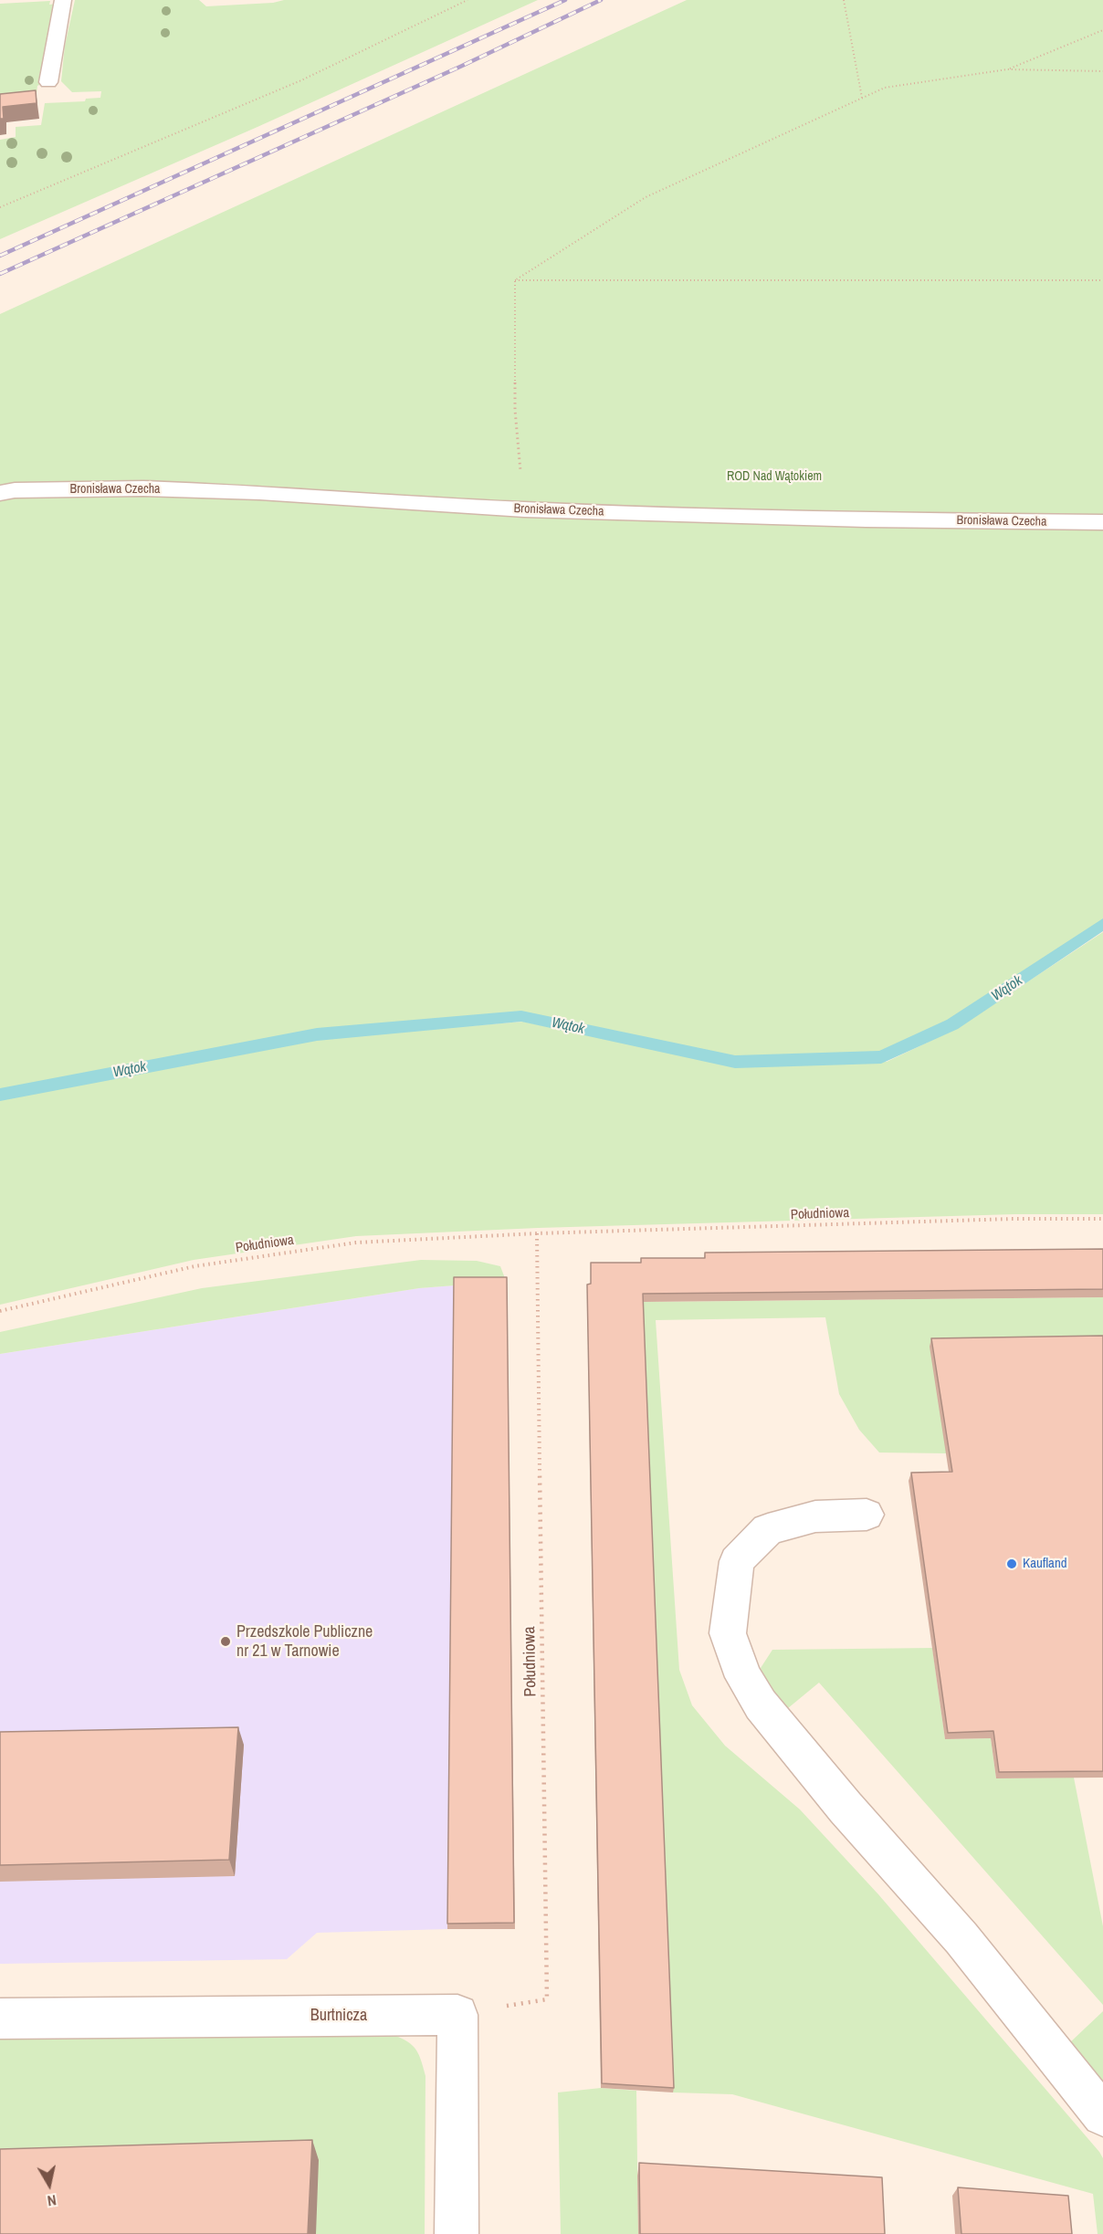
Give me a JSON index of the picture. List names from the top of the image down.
{
  "streets": {
    "street": ["Bronisława Czecha", "Burtnicza"],
    "path": ["Południowa"]
  },
  "crossings": [
    ["Południowa", "Burtnicza"]
  ],
  "water": ["Wątok"],
  "parks": ["ROD Nad Wątokiem"],
  "places": ["Kaufland", "Przedszkole Publiczne nr 21 w Tarnowie"],
  "north": "bottom"
}
